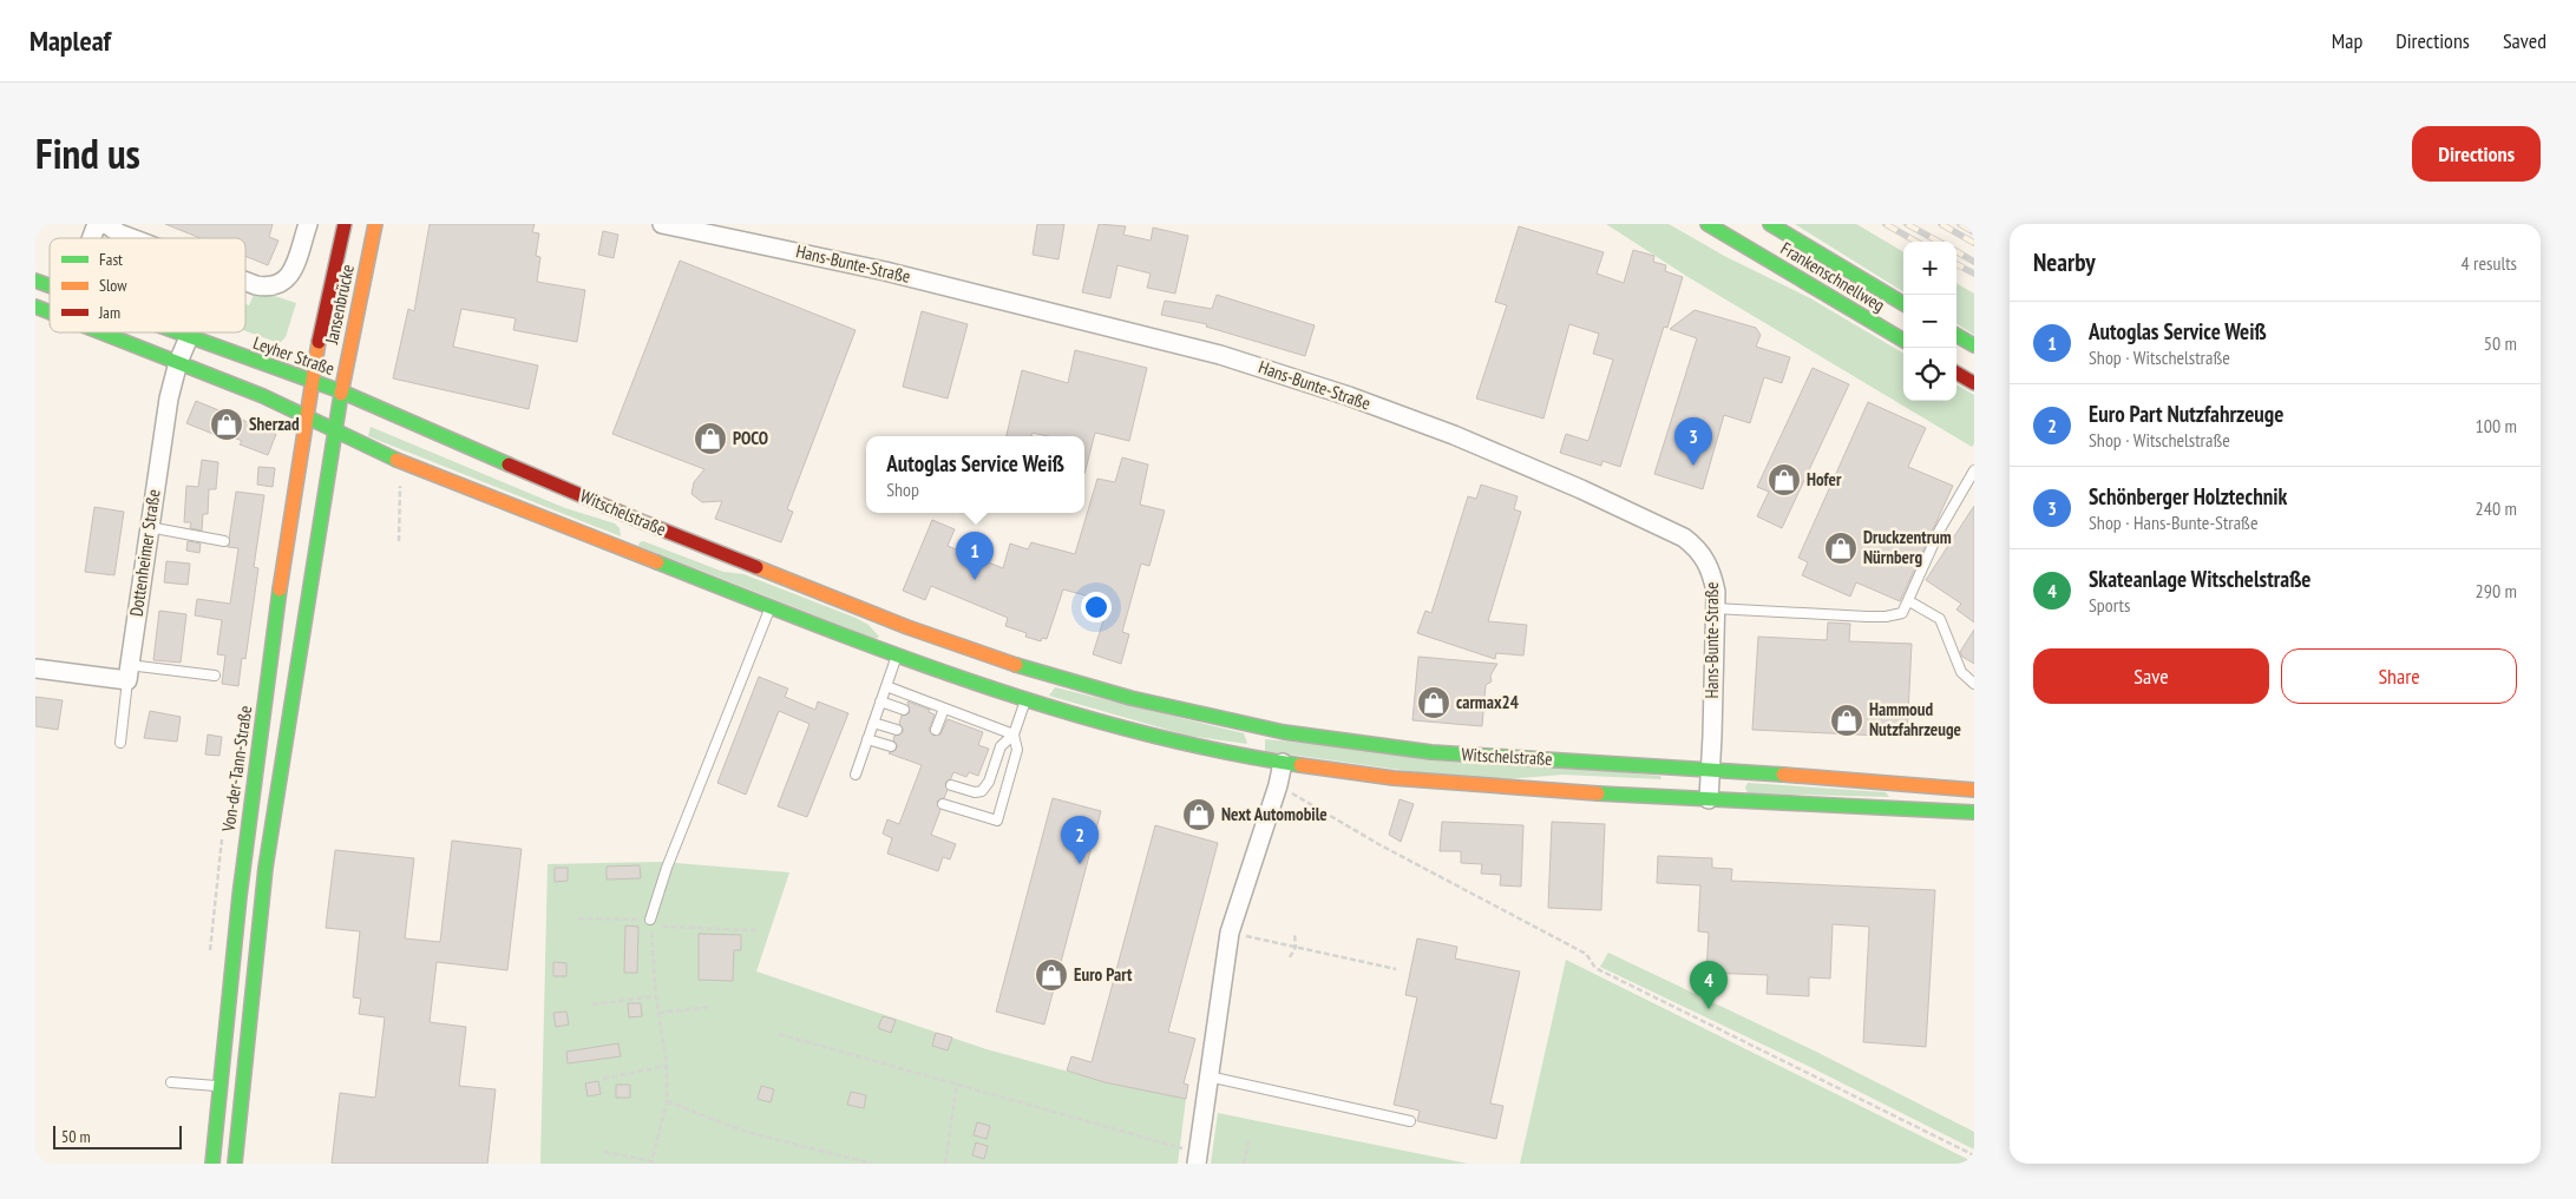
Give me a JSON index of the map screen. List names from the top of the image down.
{
  "streets": {
    "main road": [
      "Frankenschnellweg",
      "Jansenbrücke",
      "Leyher Straße",
      "Witschelstraße",
      "Von-der-Tann-Straße"
    ],
    "street": ["Hans-Bunte-Straße", "Dottenheimer Straße"]
  },
  "crossings": [
    ["Hans-Bunte-Straße", "Witschelstraße"],
    ["Jansenbrücke", "Leyher Straße"],
    ["Jansenbrücke", "Witschelstraße"],
    ["Jansenbrücke", "Von-der-Tann-Straße"],
    ["Leyher Straße", "Witschelstraße"],
    ["Leyher Straße", "Dottenheimer Straße"],
    ["Leyher Straße", "Von-der-Tann-Straße"]
  ],
  "places": {
    "shop": [
      "Sherzad",
      "POCO",
      "Hofer",
      "Druckzentrum Nürnberg",
      "carmax24",
      "Hammoud Nutzfahrzeuge",
      "Next Automobile",
      "Euro Part"
    ]
  },
  "legend": ["Fast", "Slow", "Jam"],
  "scale_bar": "50 m",
  "page": {
    "header": "Mapleaf",
    "nav": ["Map", "Directions", "Saved"],
    "title": "Find us",
    "buttons": [
      "Directions",
      ["Save", "Share"]
    ],
    "heading": ["Nearby", "4 results"],
    "map_buttons": ["+", "−"],
    "list": [
      {
        "mark": "1",
        "name": "Autoglas Service Weiß",
        "note": "Shop · Witschelstraße",
        "value": "50 m"
      },
      {
        "mark": "2",
        "name": "Euro Part Nutzfahrzeuge",
        "note": "Shop · Witschelstraße",
        "value": "100 m"
      },
      {
        "mark": "3",
        "name": "Schönberger Holztechnik",
        "note": "Shop · Hans-Bunte-Straße",
        "value": "240 m"
      },
      {
        "mark": "4",
        "name": "Skateanlage Witschelstraße",
        "note": "Sports",
        "value": "290 m"
      }
    ],
    "pins": [
      "3",
      "1",
      "2",
      "4"
    ],
    "popup": ["Autoglas Service Weiß", "Shop"],
    "scale": "50 m"
  }
}
